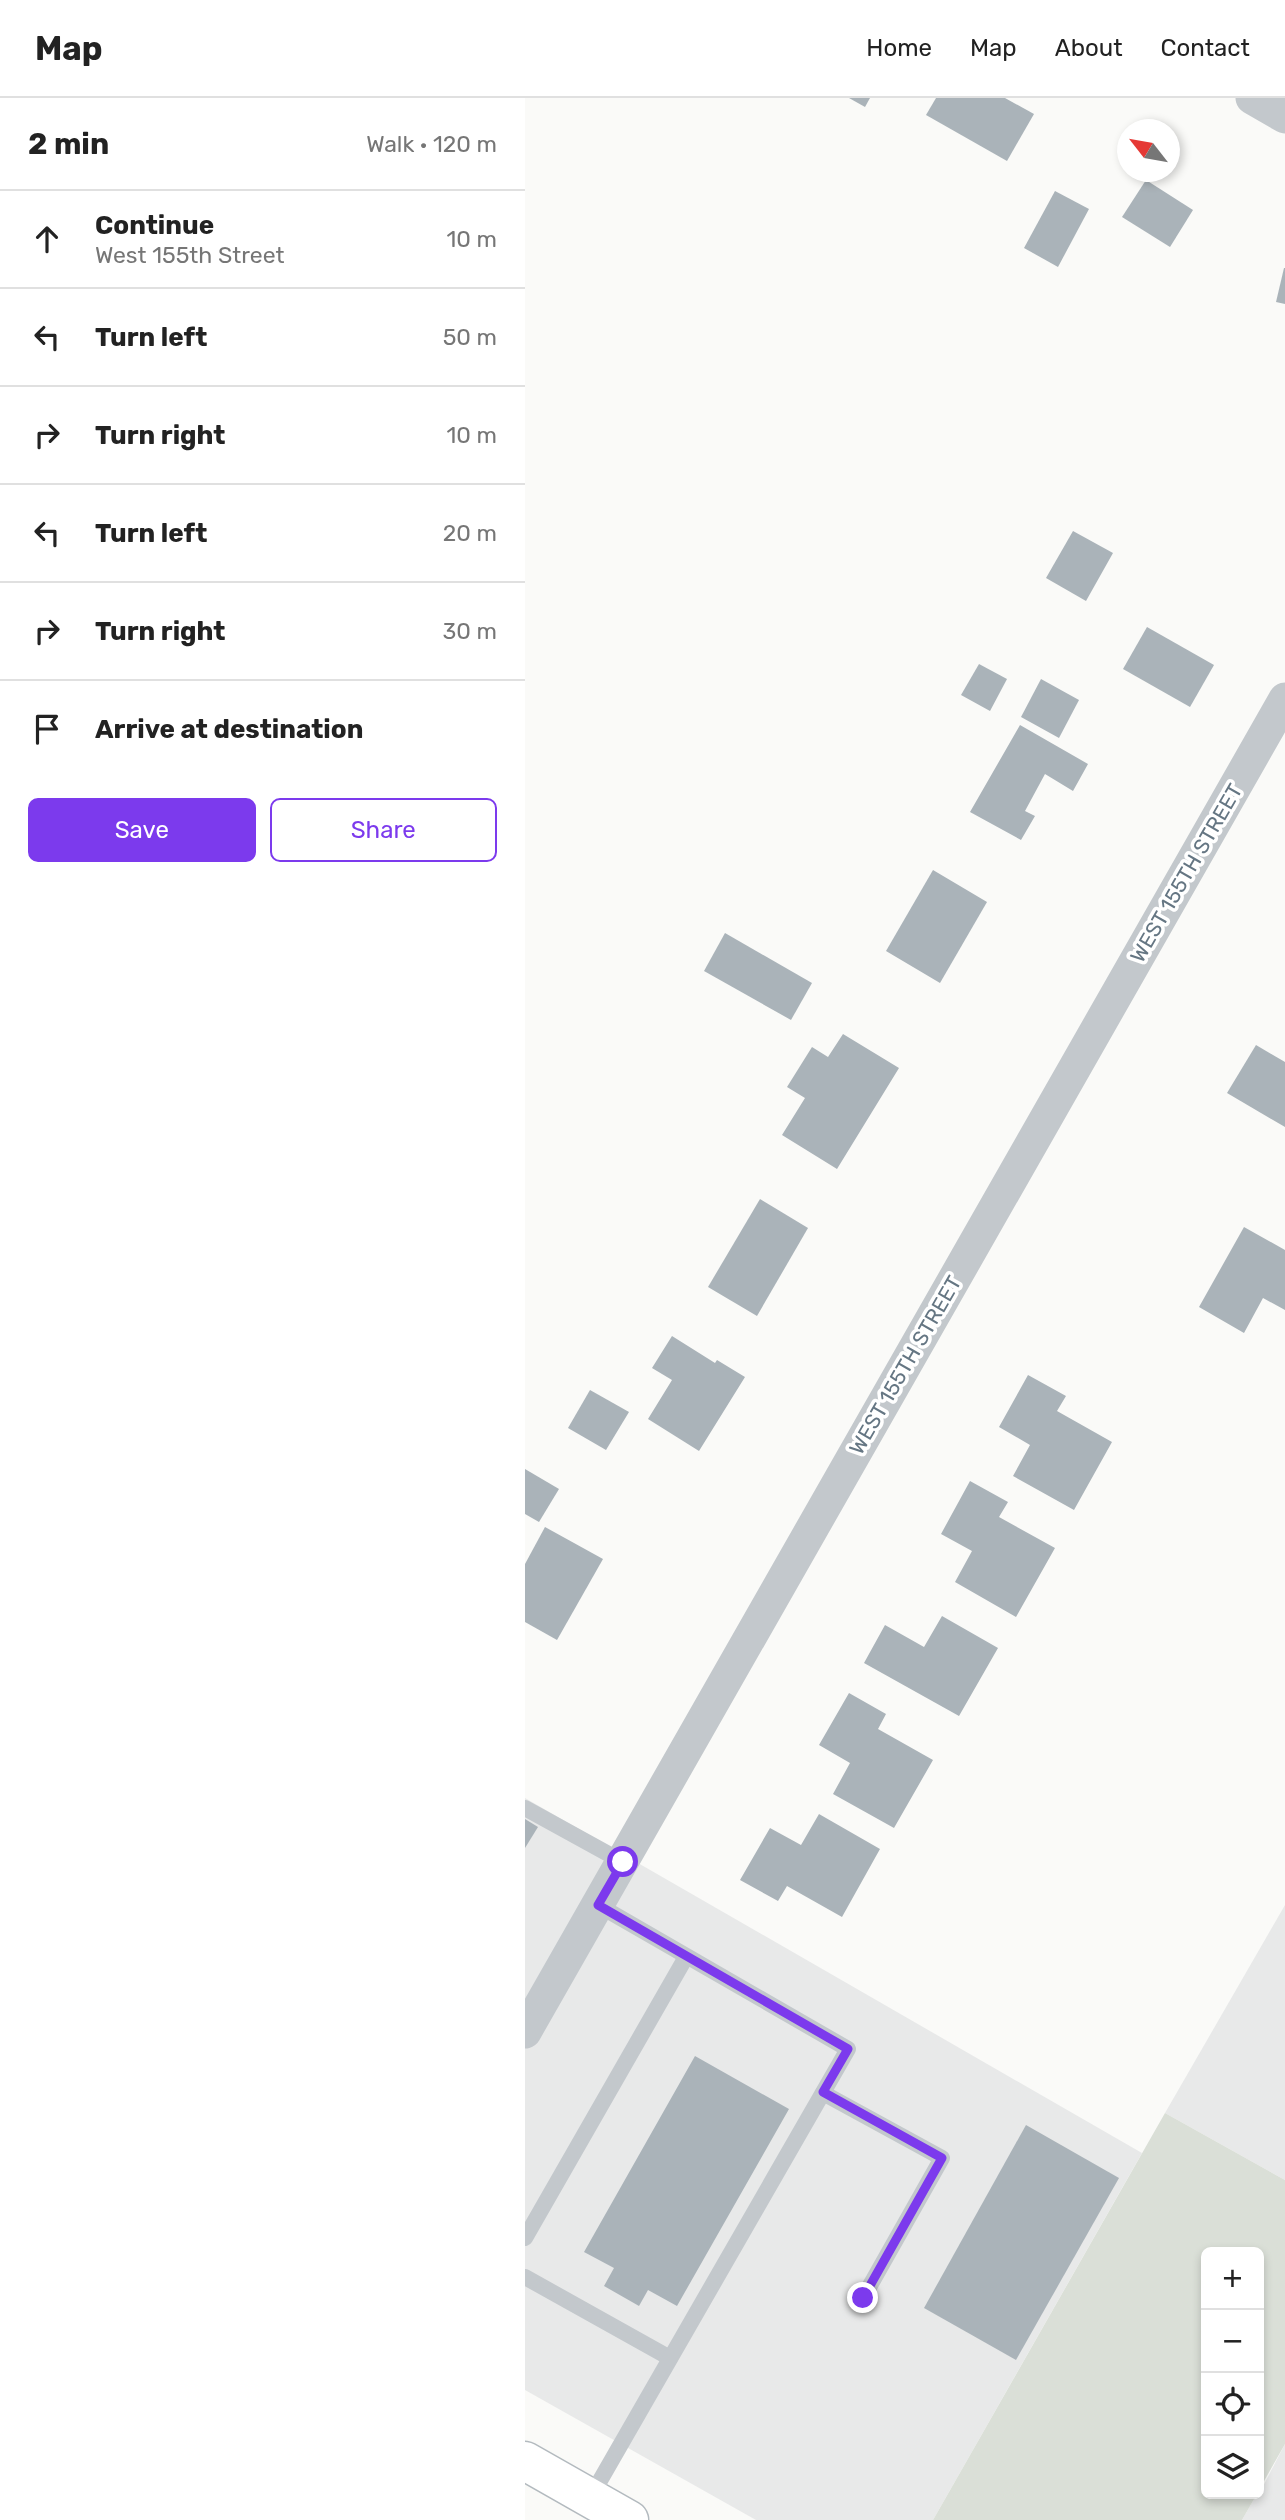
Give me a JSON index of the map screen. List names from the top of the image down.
{
  "streets": {
    "street": ["WEST 155TH STREET"]
  },
  "north": "top left",
  "page": {
    "header": "Map",
    "nav": [
      "Home",
      "Map",
      "About",
      "Contact"
    ],
    "heading": ["2 min", "Walk · 120 m"],
    "list": [
      ["Continue", "West 155th Street", "10 m"],
      ["Turn left", "50 m"],
      ["Turn right", "10 m"],
      ["Turn left", "20 m"],
      ["Turn right", "30 m"],
      "Arrive at destination"
    ],
    "buttons": ["Save", "Share"],
    "map_buttons": ["+", "−"]
  }
}
